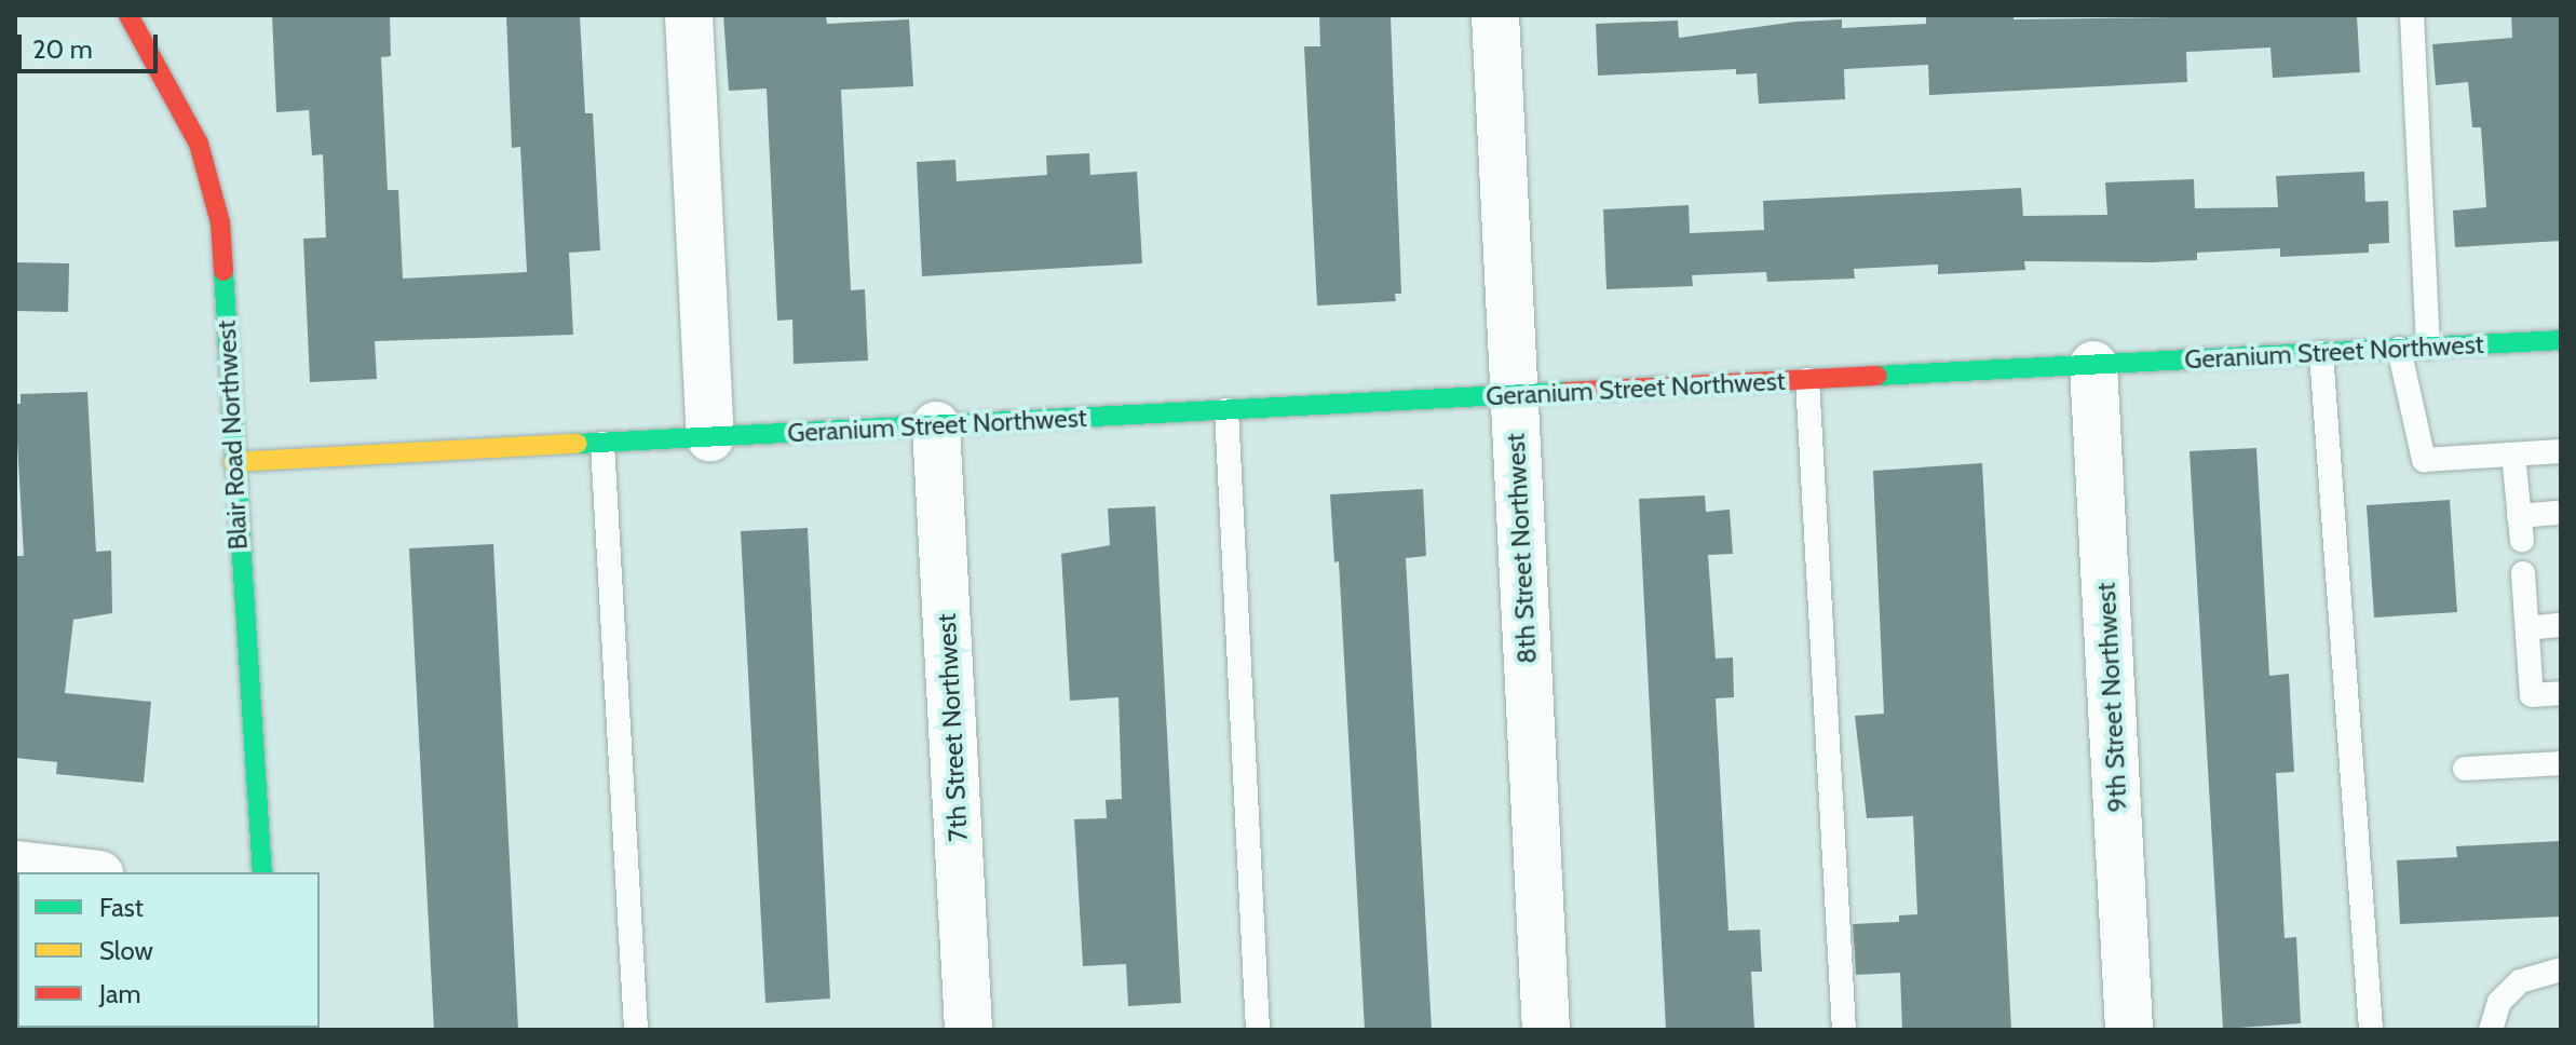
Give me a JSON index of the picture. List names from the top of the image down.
{
  "streets": {
    "street": [
      "Geranium Street Northwest",
      "Blair Road Northwest",
      "8th Street Northwest",
      "9th Street Northwest",
      "7th Street Northwest"
    ]
  },
  "crossings": [
    ["Geranium Street Northwest", "Blair Road Northwest"],
    ["Geranium Street Northwest", "8th Street Northwest"],
    ["Geranium Street Northwest", "9th Street Northwest"],
    ["Geranium Street Northwest", "7th Street Northwest"]
  ],
  "legend": ["Fast", "Slow", "Jam"],
  "scale_bar": "20 m"
}
